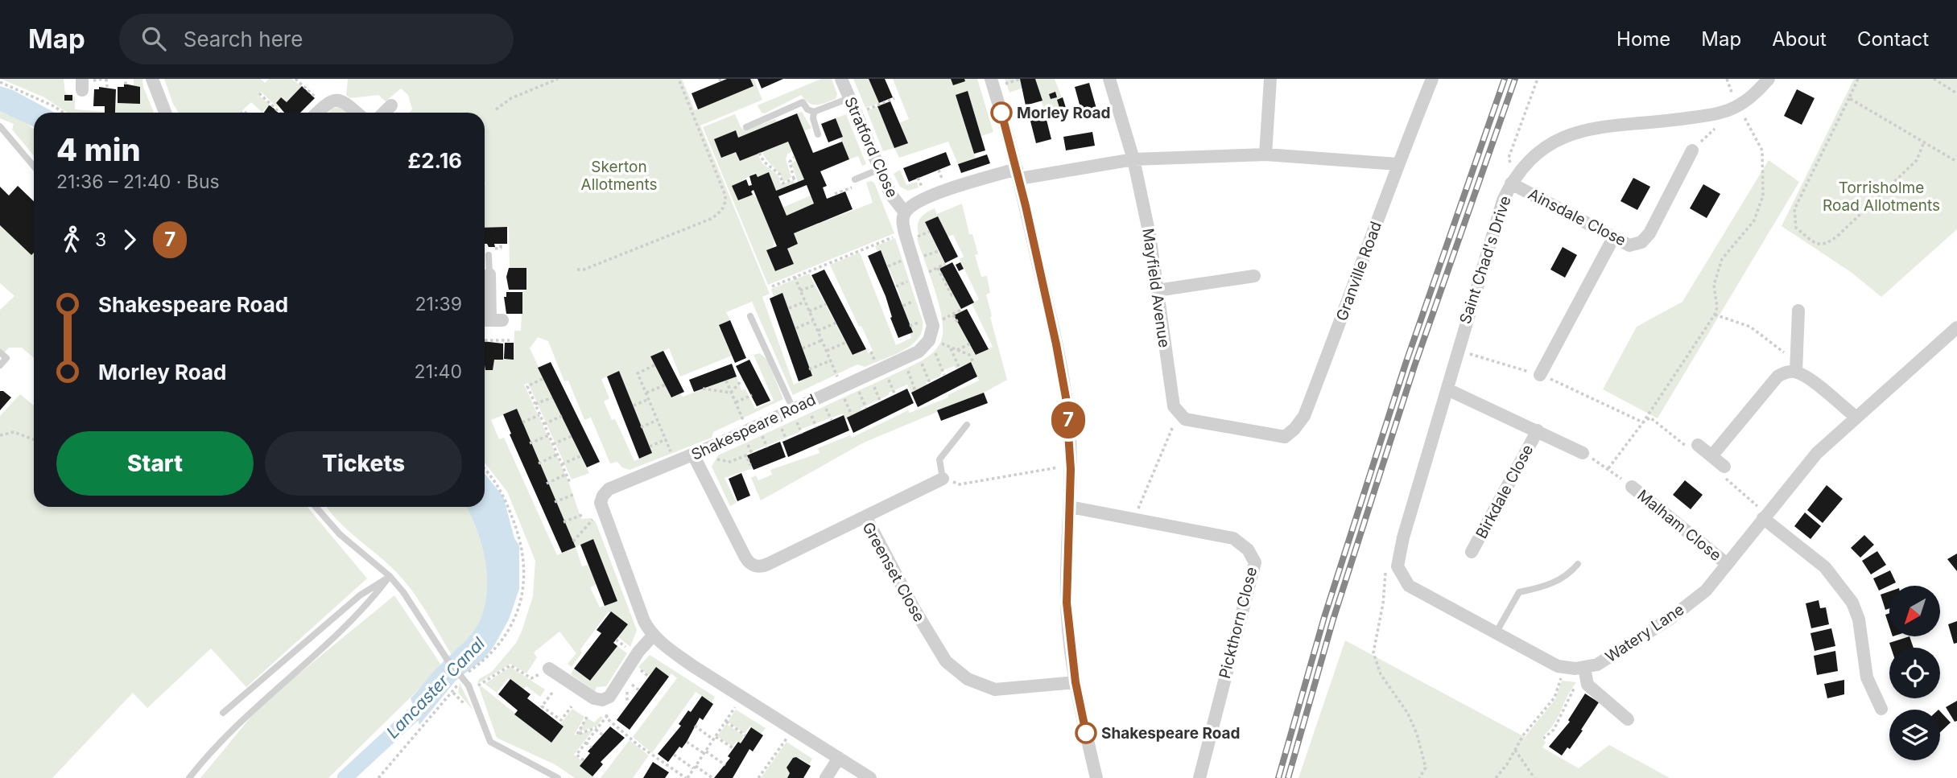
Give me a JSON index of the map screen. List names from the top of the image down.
{
  "streets": {
    "street": [
      "Stratford Close",
      "Ainsdale Close",
      "Saint Chad's Drive",
      "Granville Road",
      "Mayfield Avenue",
      "Shakespeare Road",
      "Birkdale Close",
      "Malham Close",
      "Greenset Close",
      "Pickthorn Close",
      "Watery Lane"
    ]
  },
  "crossings": [
    ["Stratford Close", "Shakespeare Road"],
    ["Ainsdale Close", "Saint Chad's Drive"],
    ["Saint Chad's Drive", "Birkdale Close"],
    ["Granville Road", "Mayfield Avenue"],
    ["Shakespeare Road", "Greenset Close"],
    ["Malham Close", "Watery Lane"]
  ],
  "water": ["Lancaster Canal"],
  "parks": ["Skerton Allotments", "Torrisholme Road Allotments"],
  "places": ["Morley Road", "Shakespeare Road"],
  "lines": ["bus line 7"],
  "north": "bottom left",
  "page": {
    "header": "Map",
    "search": "Search here",
    "nav": [
      "Home",
      "Map",
      "About",
      "Contact"
    ],
    "on_map": "7",
    "heading": ["4 min", "21:36 – 21:40 · Bus", "£2.16"],
    "legs": ["3", "7"],
    "list": [
      {
        "name": "Shakespeare Road",
        "value": "21:39"
      },
      {
        "name": "Morley Road",
        "value": "21:40"
      }
    ],
    "buttons": ["Start", "Tickets"]
  }
}
